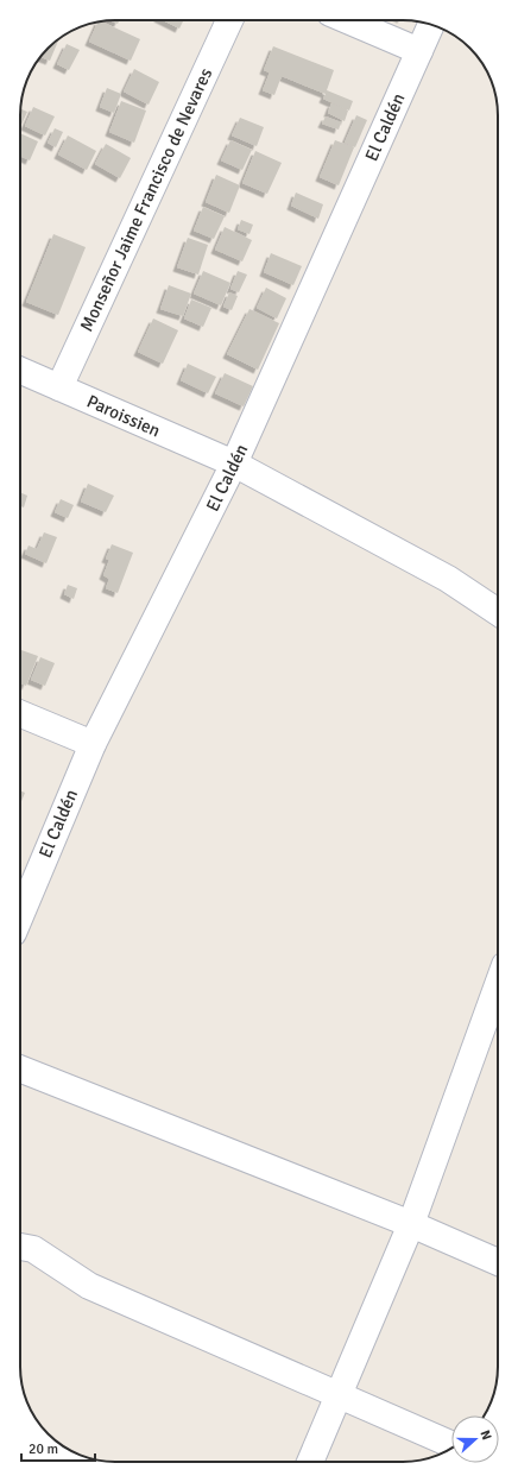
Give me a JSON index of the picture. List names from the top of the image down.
{
  "streets": {
    "street": ["El Caldén", "Monseñor Jaime Francisco de Nevares", "Paroissien"]
  },
  "crossings": [
    ["El Caldén", "Paroissien"],
    ["Monseñor Jaime Francisco de Nevares", "Paroissien"]
  ],
  "scale_bar": "20 m",
  "north": "right"
}
